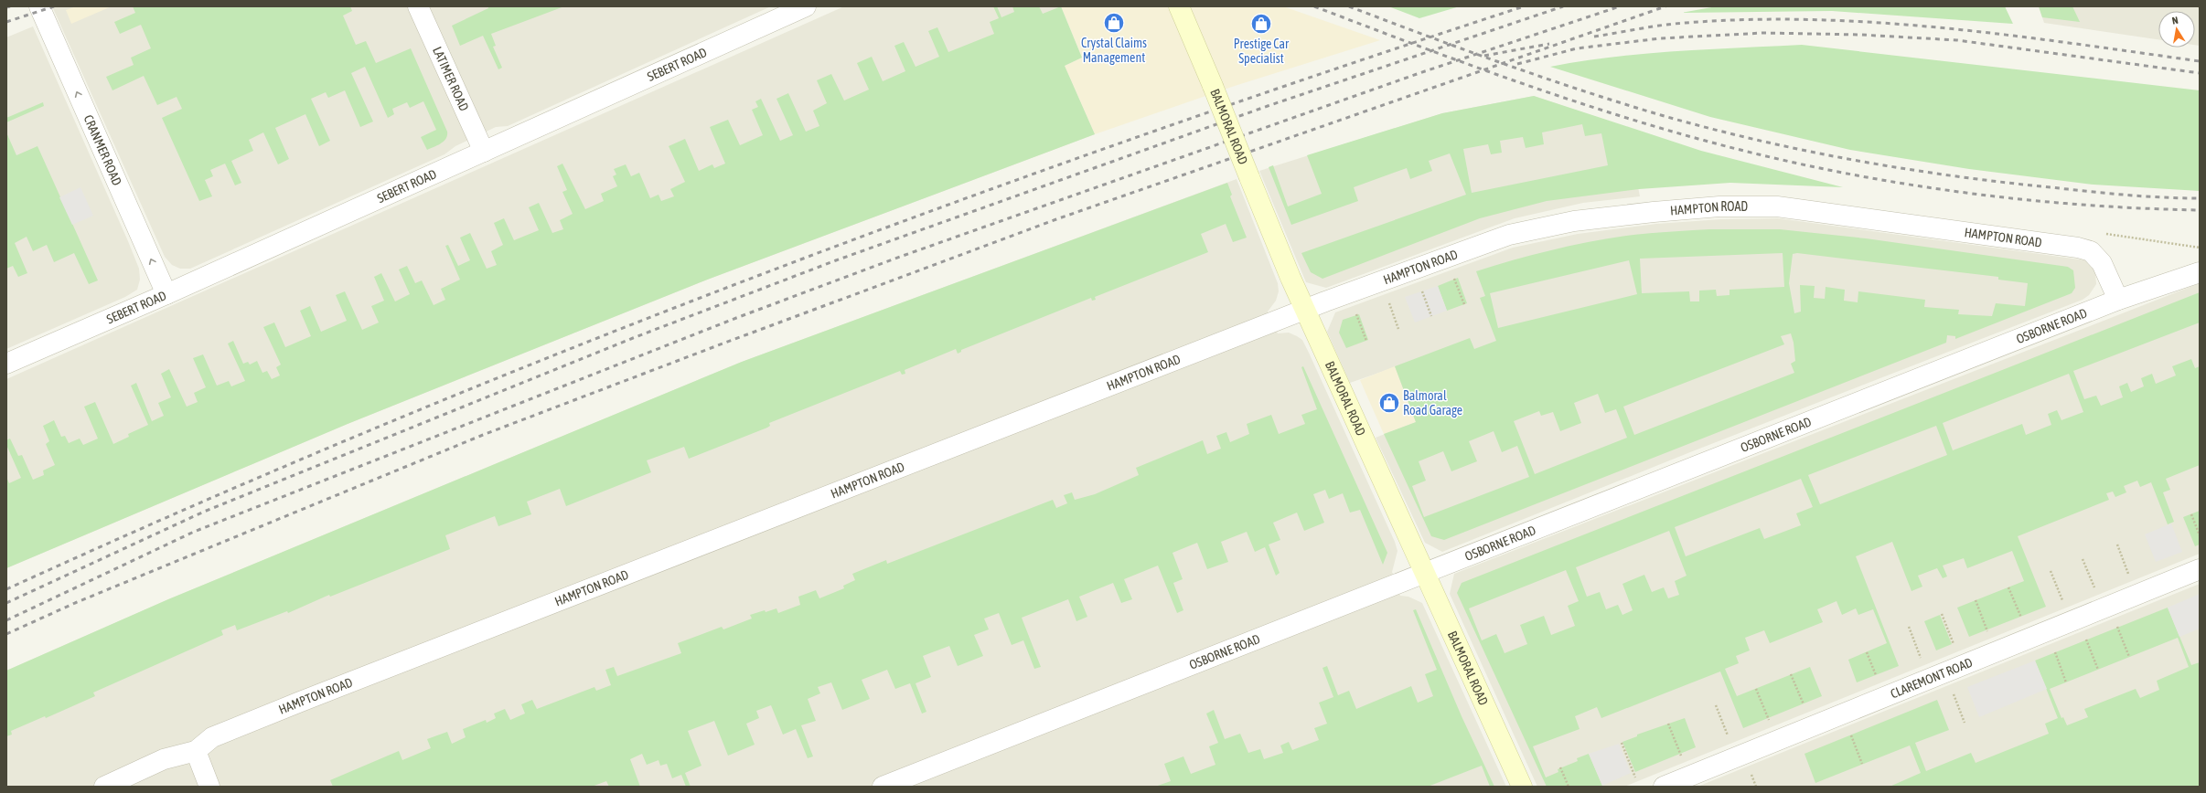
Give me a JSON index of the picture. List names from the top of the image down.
{
  "streets": {
    "street": [
      "SEBERT ROAD",
      "LATIMER ROAD",
      "BALMORAL ROAD",
      "CRANMER ROAD",
      "HAMPTON ROAD",
      "OSBORNE ROAD",
      "CLAREMONT ROAD"
    ]
  },
  "crossings": [
    ["SEBERT ROAD", "LATIMER ROAD"],
    ["SEBERT ROAD", "CRANMER ROAD"],
    ["BALMORAL ROAD", "HAMPTON ROAD"],
    ["BALMORAL ROAD", "OSBORNE ROAD"],
    ["HAMPTON ROAD", "OSBORNE ROAD"]
  ],
  "one_way": ["CRANMER ROAD"],
  "places": {
    "shop": ["Crystal Claims Management", "Prestige Car Specialist", "Balmoral Road Garage"]
  },
  "north": "top"
}
